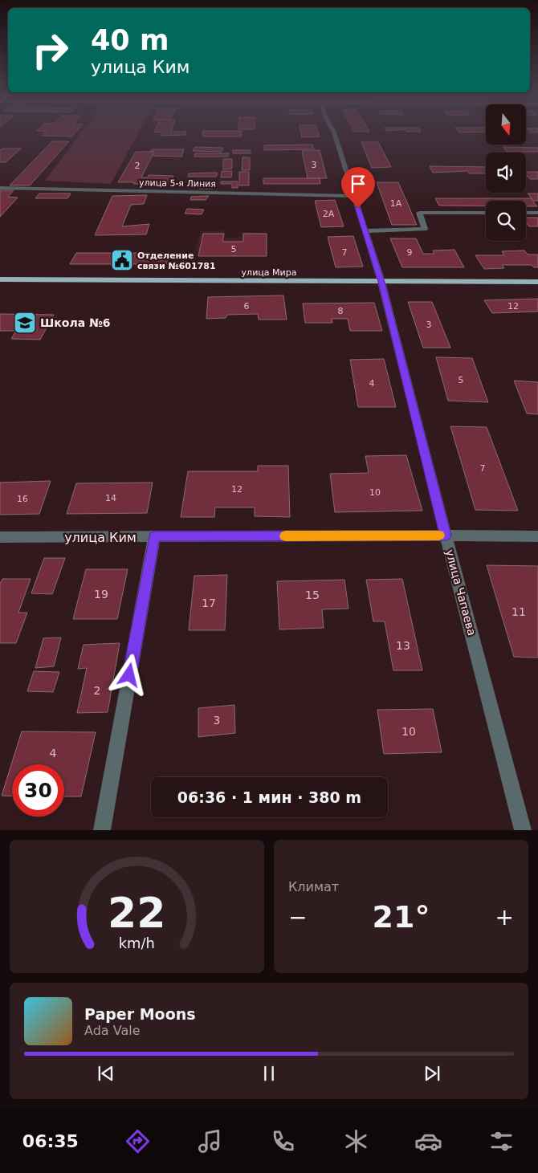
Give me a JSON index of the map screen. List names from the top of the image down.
{
  "streets": {
    "main road": ["улица Мира"],
    "street": ["улица 5-я Линия", "улица Ким", "улица Чапаева"]
  },
  "crossings": [
    ["улица 5-я Линия", "улица Чапаева"],
    ["улица Мира", "улица Чапаева"],
    ["улица Ким", "улица Чапаева"]
  ],
  "places": {
    "public building": ["Отделение связи №601781"],
    "school or university": ["Школа №6"]
  },
  "house_numbers": [
    "3",
    "2",
    "1А",
    "2А",
    "5",
    "7",
    "9",
    "6",
    "12",
    "8",
    "3",
    "5",
    "4",
    "7",
    "12",
    "10",
    "14",
    "16",
    "19",
    "15",
    "17",
    "11",
    "13",
    "2",
    "3",
    "10",
    "4"
  ],
  "north": "bottom",
  "page": {
    "turn": ["40 m", "улица Ким"],
    "limit": "30",
    "trip": "06:36 · 1 мин · 380 m",
    "tile": "Климат",
    "heat": ["−", "21°", "+"],
    "song": ["Paper Moons", "Ada Vale"],
    "tabs": "06:35",
    "gauge": ["22", "km/h"]
  }
}
